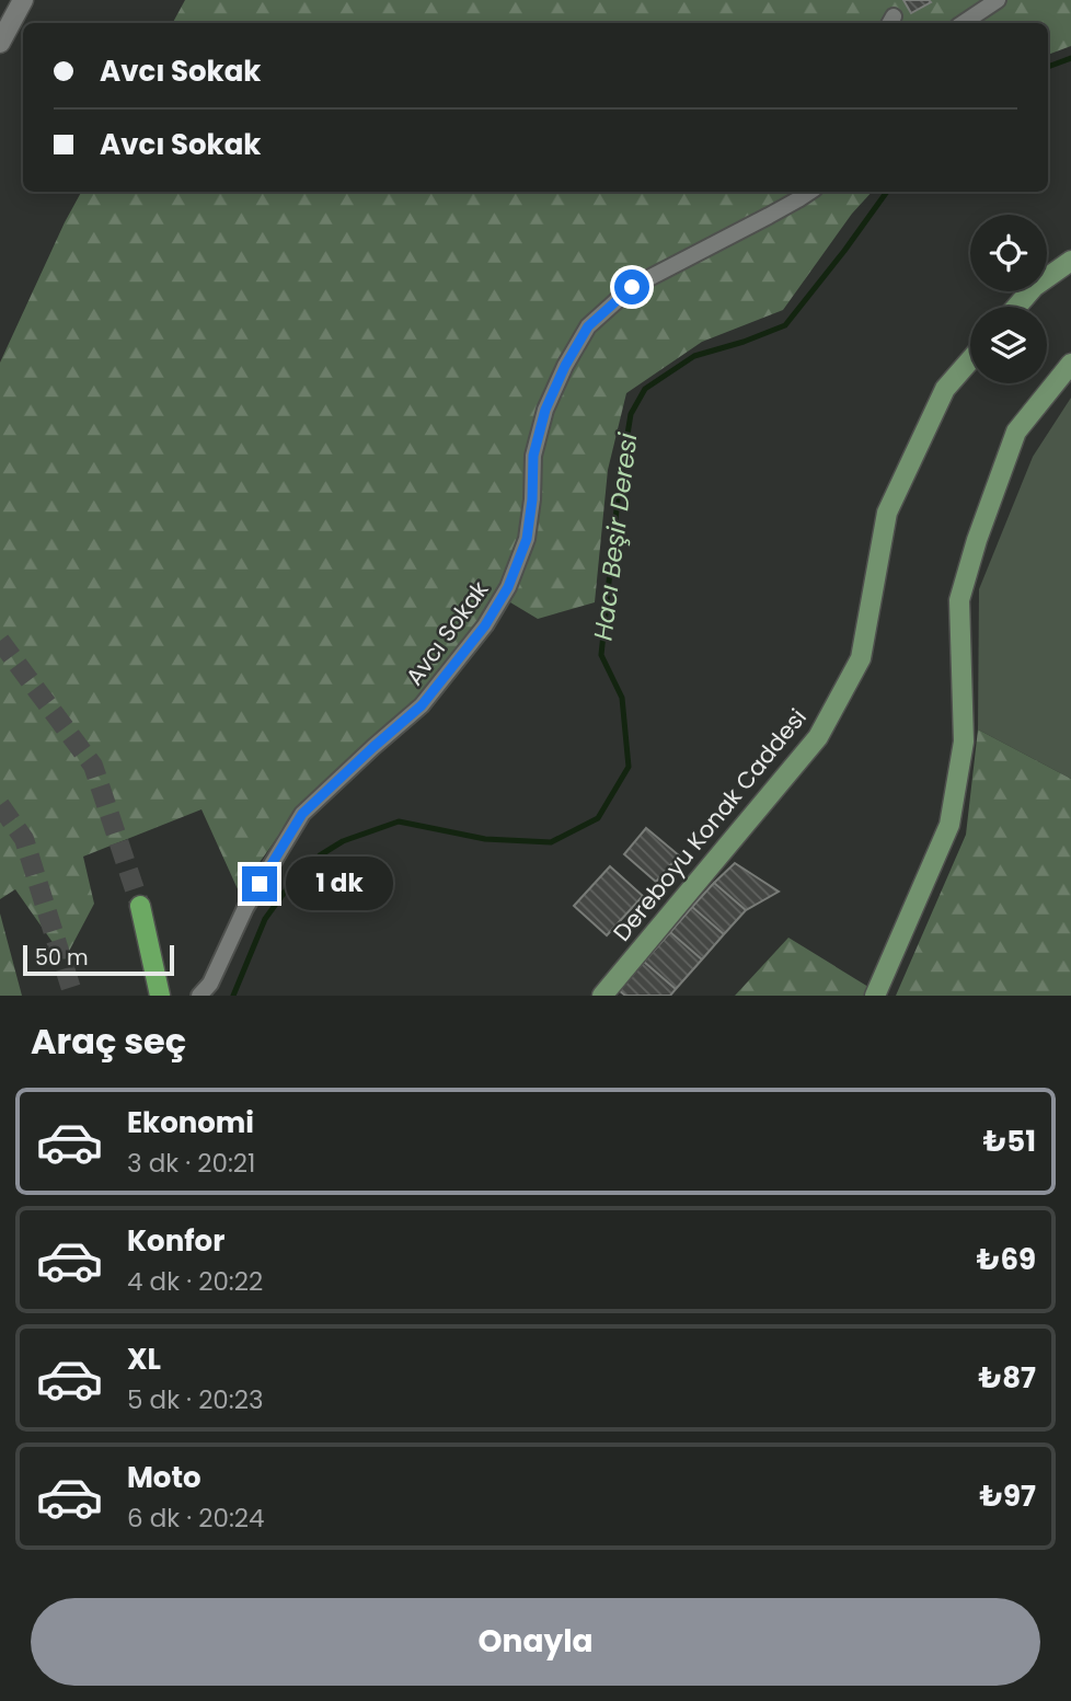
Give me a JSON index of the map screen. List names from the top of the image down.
{
  "streets": {
    "main road": ["Dereboyu Konak Caddesi"],
    "street": ["Avcı Sokak"]
  },
  "water": ["Hacı Beşir Deresi"],
  "scale_bar": "50 m",
  "page": {
    "banner": ["Avcı Sokak", "Avcı Sokak"],
    "bubble": "1 dk",
    "scale": "50 m",
    "heading": "Araç seç",
    "list": [
      {
        "name": "Ekonomi",
        "note": "3 dk · 20:21",
        "value": "₺51"
      },
      {
        "name": "Konfor",
        "note": "4 dk · 20:22",
        "value": "₺69"
      },
      {
        "name": "XL",
        "note": "5 dk · 20:23",
        "value": "₺87"
      },
      {
        "name": "Moto",
        "note": "6 dk · 20:24",
        "value": "₺97"
      }
    ],
    "buttons": "Onayla"
  }
}
